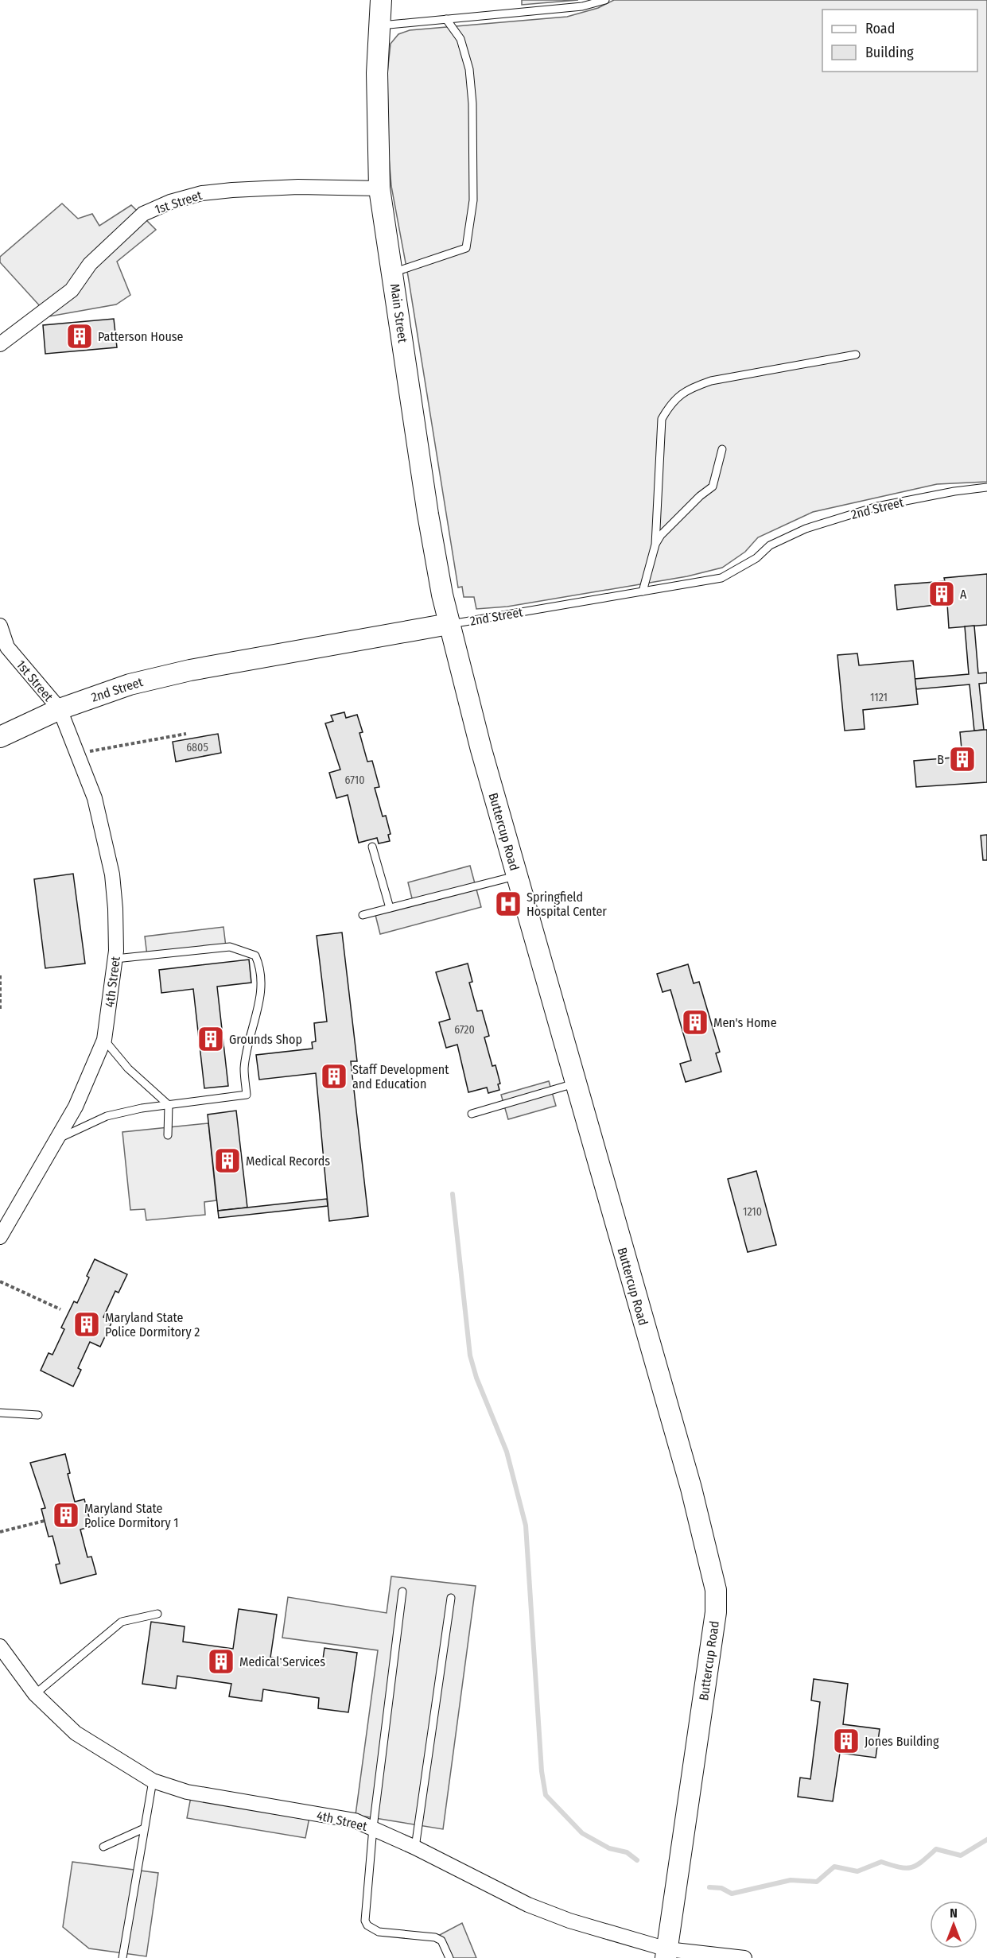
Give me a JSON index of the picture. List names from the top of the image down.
{
  "streets": {
    "street": [
      "1st Street",
      "Main Street",
      "2nd Street",
      "Buttercup Road",
      "4th Street"
    ]
  },
  "crossings": [
    ["1st Street", "Main Street"],
    ["1st Street", "2nd Street"],
    ["1st Street", "4th Street"],
    ["Main Street", "2nd Street"],
    ["Main Street", "Buttercup Road"],
    ["2nd Street", "Buttercup Road"],
    ["2nd Street", "4th Street"],
    ["Buttercup Road", "4th Street"]
  ],
  "places": {
    "building": [
      "Patterson House",
      "A",
      "B",
      "Men's Home",
      "Grounds Shop",
      "Staff Development and Education",
      "Medical Records",
      "Maryland State Police Dormitory 2",
      "Maryland State Police Dormitory 1",
      "Medical Services",
      "Jones Building"
    ],
    "hospital": ["Springfield Hospital Center"]
  },
  "house_numbers": [
    "1121",
    "6805",
    "6710",
    "6720",
    "1210"
  ],
  "legend": ["Road", "Building"],
  "north": "top"
}
